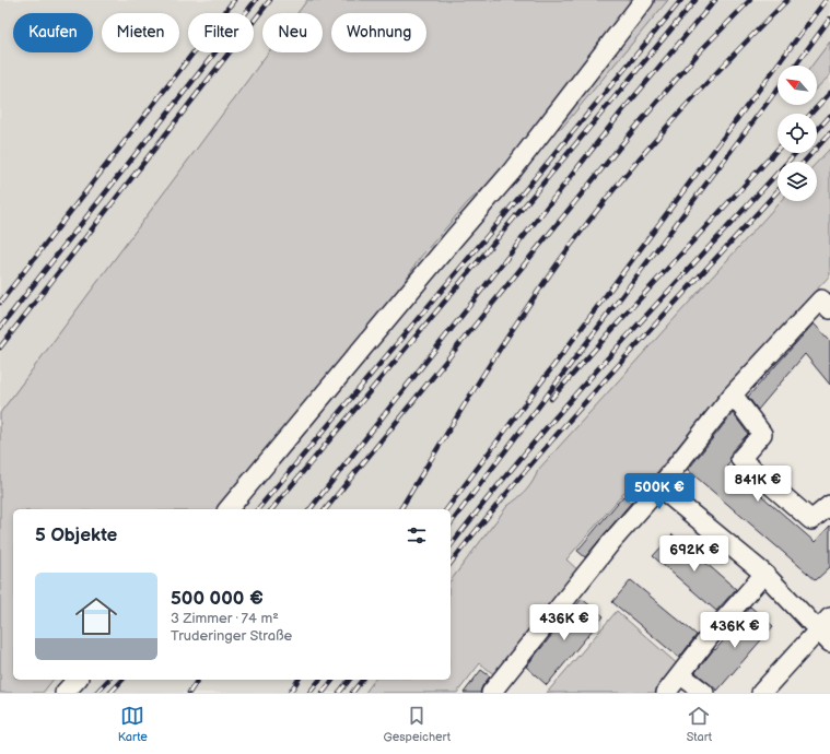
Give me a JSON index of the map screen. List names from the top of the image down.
{
  "north": "top left",
  "page": {
    "chip": [
      "Kaufen",
      "Mieten",
      "Filter",
      "Neu",
      "Wohnung"
    ],
    "price": [
      "841K €",
      "500K €",
      "692K €",
      "436K €",
      "436K €"
    ],
    "heading": "5 Objekte",
    "list": [
      {
        "name": "500 000 €",
        "note": "3 Zimmer · 74 m² · Truderinger Straße"
      }
    ],
    "tabs": ["Karte", "Gespeichert", "Start"]
  }
}
